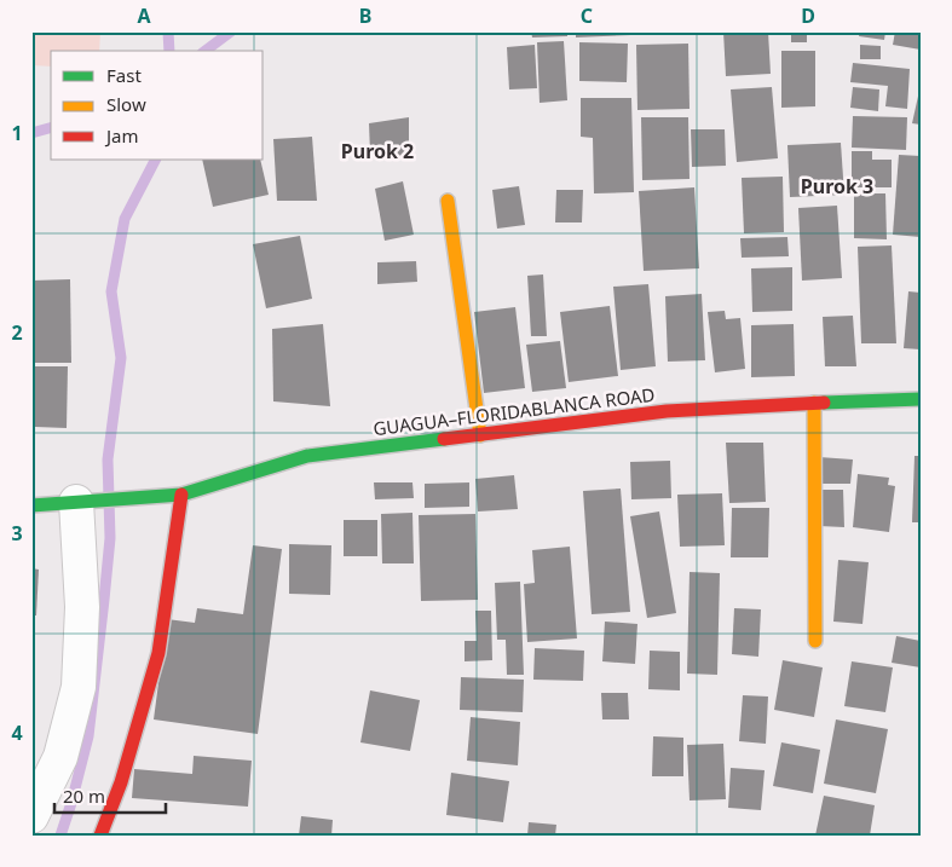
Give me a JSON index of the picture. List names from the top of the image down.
{
  "streets": {
    "main road": ["GUAGUA–FLORIDABLANCA ROAD"]
  },
  "districts": ["Purok 2", "Purok 3"],
  "legend": ["Fast", "Slow", "Jam"],
  "scale_bar": "20 m",
  "grid": {
    "columns": [
      "A",
      "B",
      "C",
      "D"
    ],
    "rows": [
      "1",
      "2",
      "3",
      "4"
    ]
  }
}
